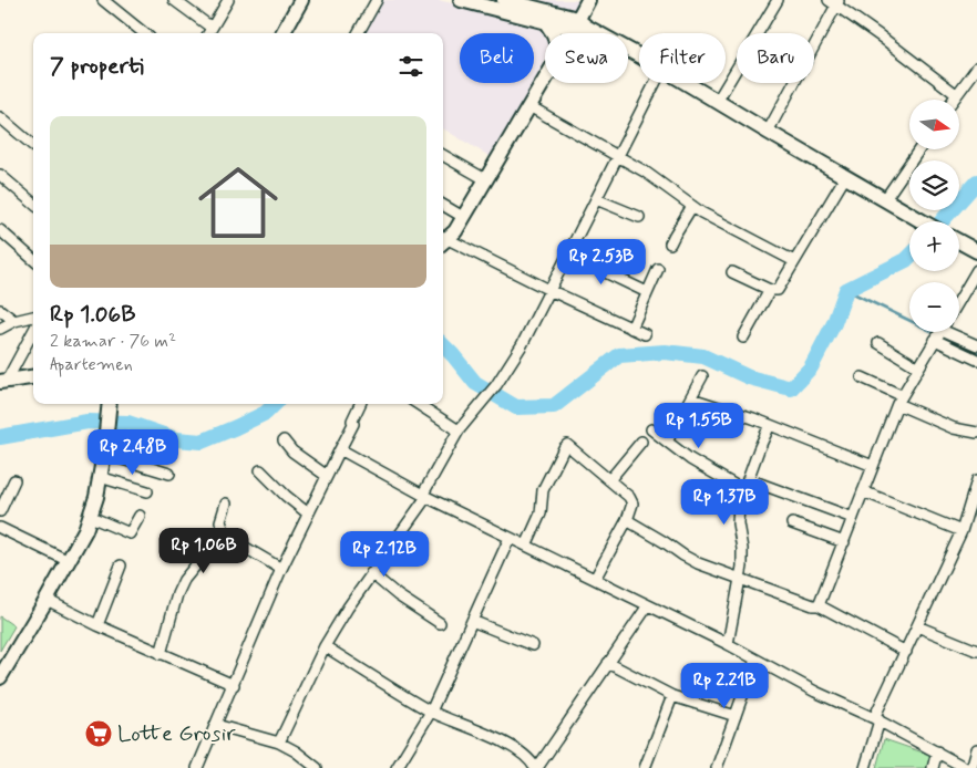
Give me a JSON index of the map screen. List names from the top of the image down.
{
  "places": {
    "supermarket": ["Lotte Grosir"]
  },
  "north": "right",
  "page": {
    "chip": [
      "Beli",
      "Sewa",
      "Filter",
      "Baru"
    ],
    "heading": "7 properti",
    "map_buttons": ["+", "−"],
    "list": [
      {
        "name": "Rp 1.06B",
        "note": "2 kamar · 76 m² · Apartemen"
      }
    ],
    "price": [
      "Rp 2.53B",
      "Rp 1.55B",
      "Rp 2.48B",
      "Rp 1.37B",
      "Rp 1.06B",
      "Rp 2.12B",
      "Rp 2.21B"
    ]
  }
}
